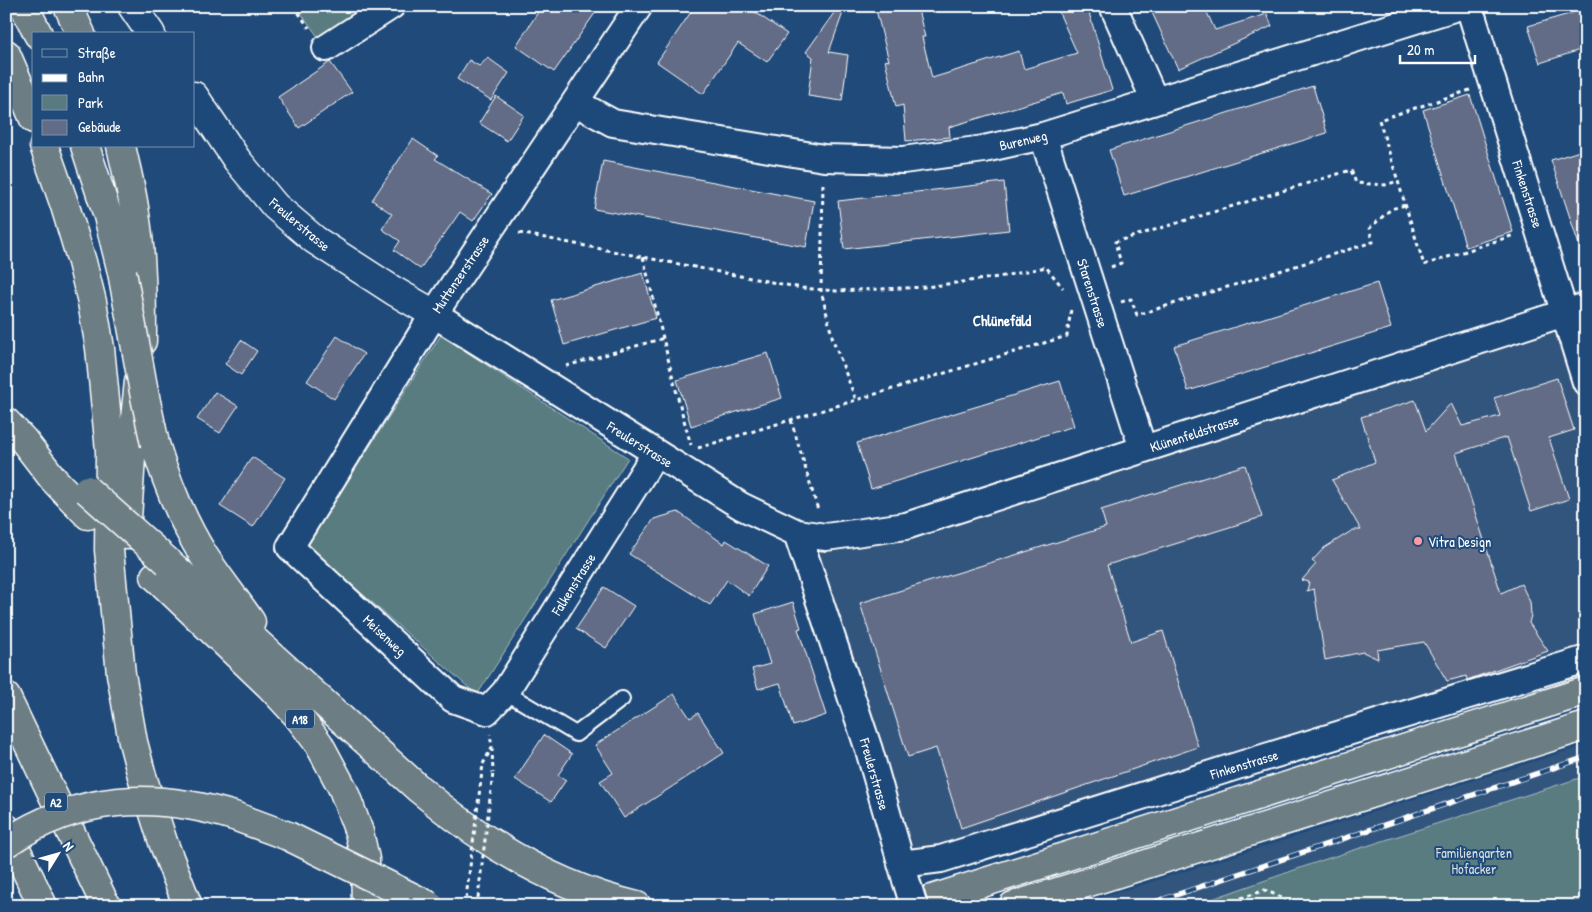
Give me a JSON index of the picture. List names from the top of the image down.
{
  "streets": {
    "highway": ["A18", "A2"],
    "street": [
      "Burenweg",
      "Finkenstrasse",
      "Freulerstrasse",
      "Muttenzerstrasse",
      "Starenstrasse",
      "Klünenfeldstrasse",
      "Falkenstrasse",
      "Meisenweg"
    ]
  },
  "crossings": [
    ["Burenweg", "Muttenzerstrasse"],
    ["Burenweg", "Starenstrasse"],
    ["Finkenstrasse", "Freulerstrasse"],
    ["Finkenstrasse", "Klünenfeldstrasse"],
    ["Freulerstrasse", "Muttenzerstrasse"],
    ["Freulerstrasse", "Klünenfeldstrasse"],
    ["Freulerstrasse", "Falkenstrasse"],
    ["Muttenzerstrasse", "Meisenweg"],
    ["Starenstrasse", "Klünenfeldstrasse"],
    ["Falkenstrasse", "Meisenweg"]
  ],
  "districts": ["Chlünefäld"],
  "parks": ["Familiengarten Hofacker"],
  "places": ["Vitra Design"],
  "legend": [
    "Straße",
    "Bahn",
    "Park",
    "Gebäude"
  ],
  "scale_bar": "20 m",
  "north": "top right"
}
